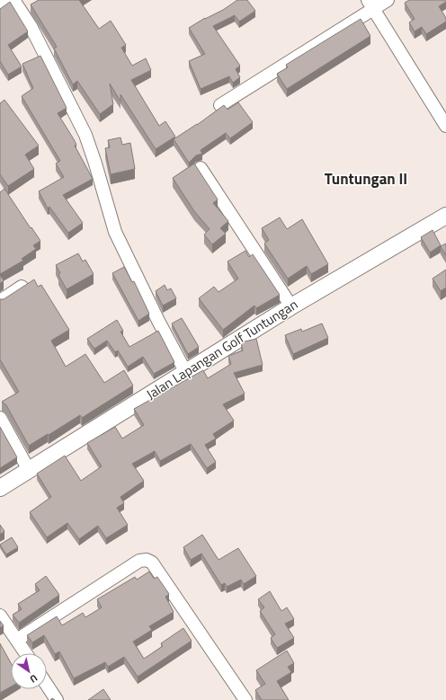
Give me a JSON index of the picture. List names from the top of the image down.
{
  "streets": {
    "street": ["Jalan Lapangan Golf Tuntungan"]
  },
  "districts": ["Tuntungan II"],
  "north": "bottom right"
}
